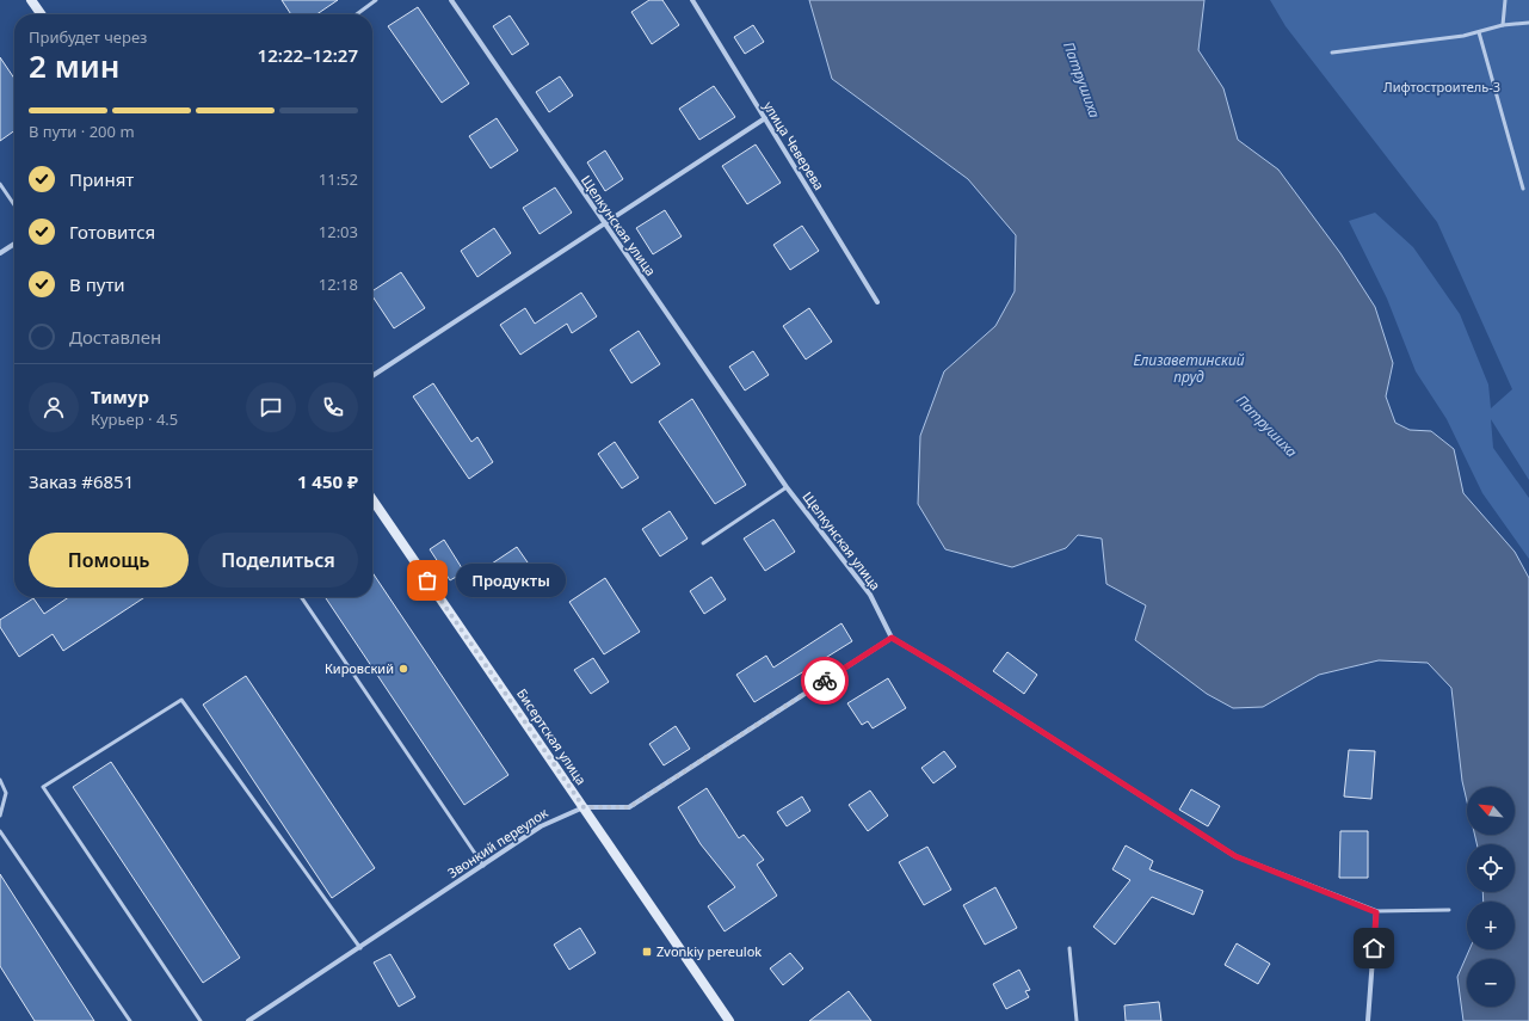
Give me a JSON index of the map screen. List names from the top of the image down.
{
  "streets": {
    "main road": ["Бисертская улица"],
    "street": ["улица Чеверева", "Щелкунская улица", "Звонкий переулок"]
  },
  "crossings": [
    ["Щелкунская улица", "Звонкий переулок"],
    ["Бисертская улица", "Звонкий переулок"]
  ],
  "water": ["Патрушиха", "Елизаветинский пруд"],
  "parks": ["Лифтостроитель-3"],
  "places": {
    "other": ["Продукты", "Кировский"],
    "transit": ["Zvonkiy pereulok"]
  },
  "north": "top left",
  "page": {
    "heading": ["2 мин", "Прибудет через", "12:22–12:27"],
    "panel": [
      "Тимур",
      "Курьер · 4.5",
      "Заказ #6851",
      "1 450 ₽"
    ],
    "bar": "В пути · 200 m",
    "list": [
      ["Принят", "11:52"],
      ["Готовится", "12:03"],
      ["В пути", "12:18"],
      "Доставлен"
    ],
    "buttons": ["Помощь", "Поделиться"],
    "bubble": "Продукты",
    "map_buttons": ["+", "−"]
  }
}
